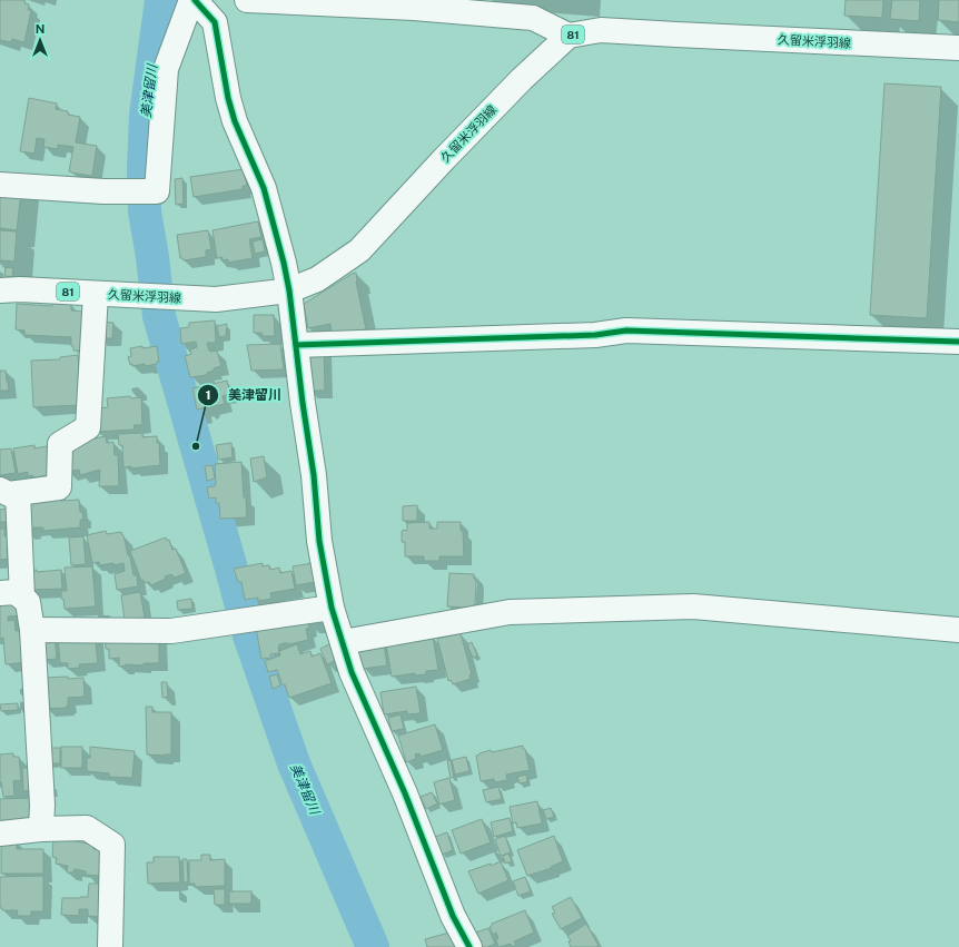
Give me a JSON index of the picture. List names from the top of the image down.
{
  "streets": {
    "street": ["81", "久留米浮羽線"]
  },
  "water": ["美津留川"],
  "places": ["美津留川"],
  "north": "top"
}
